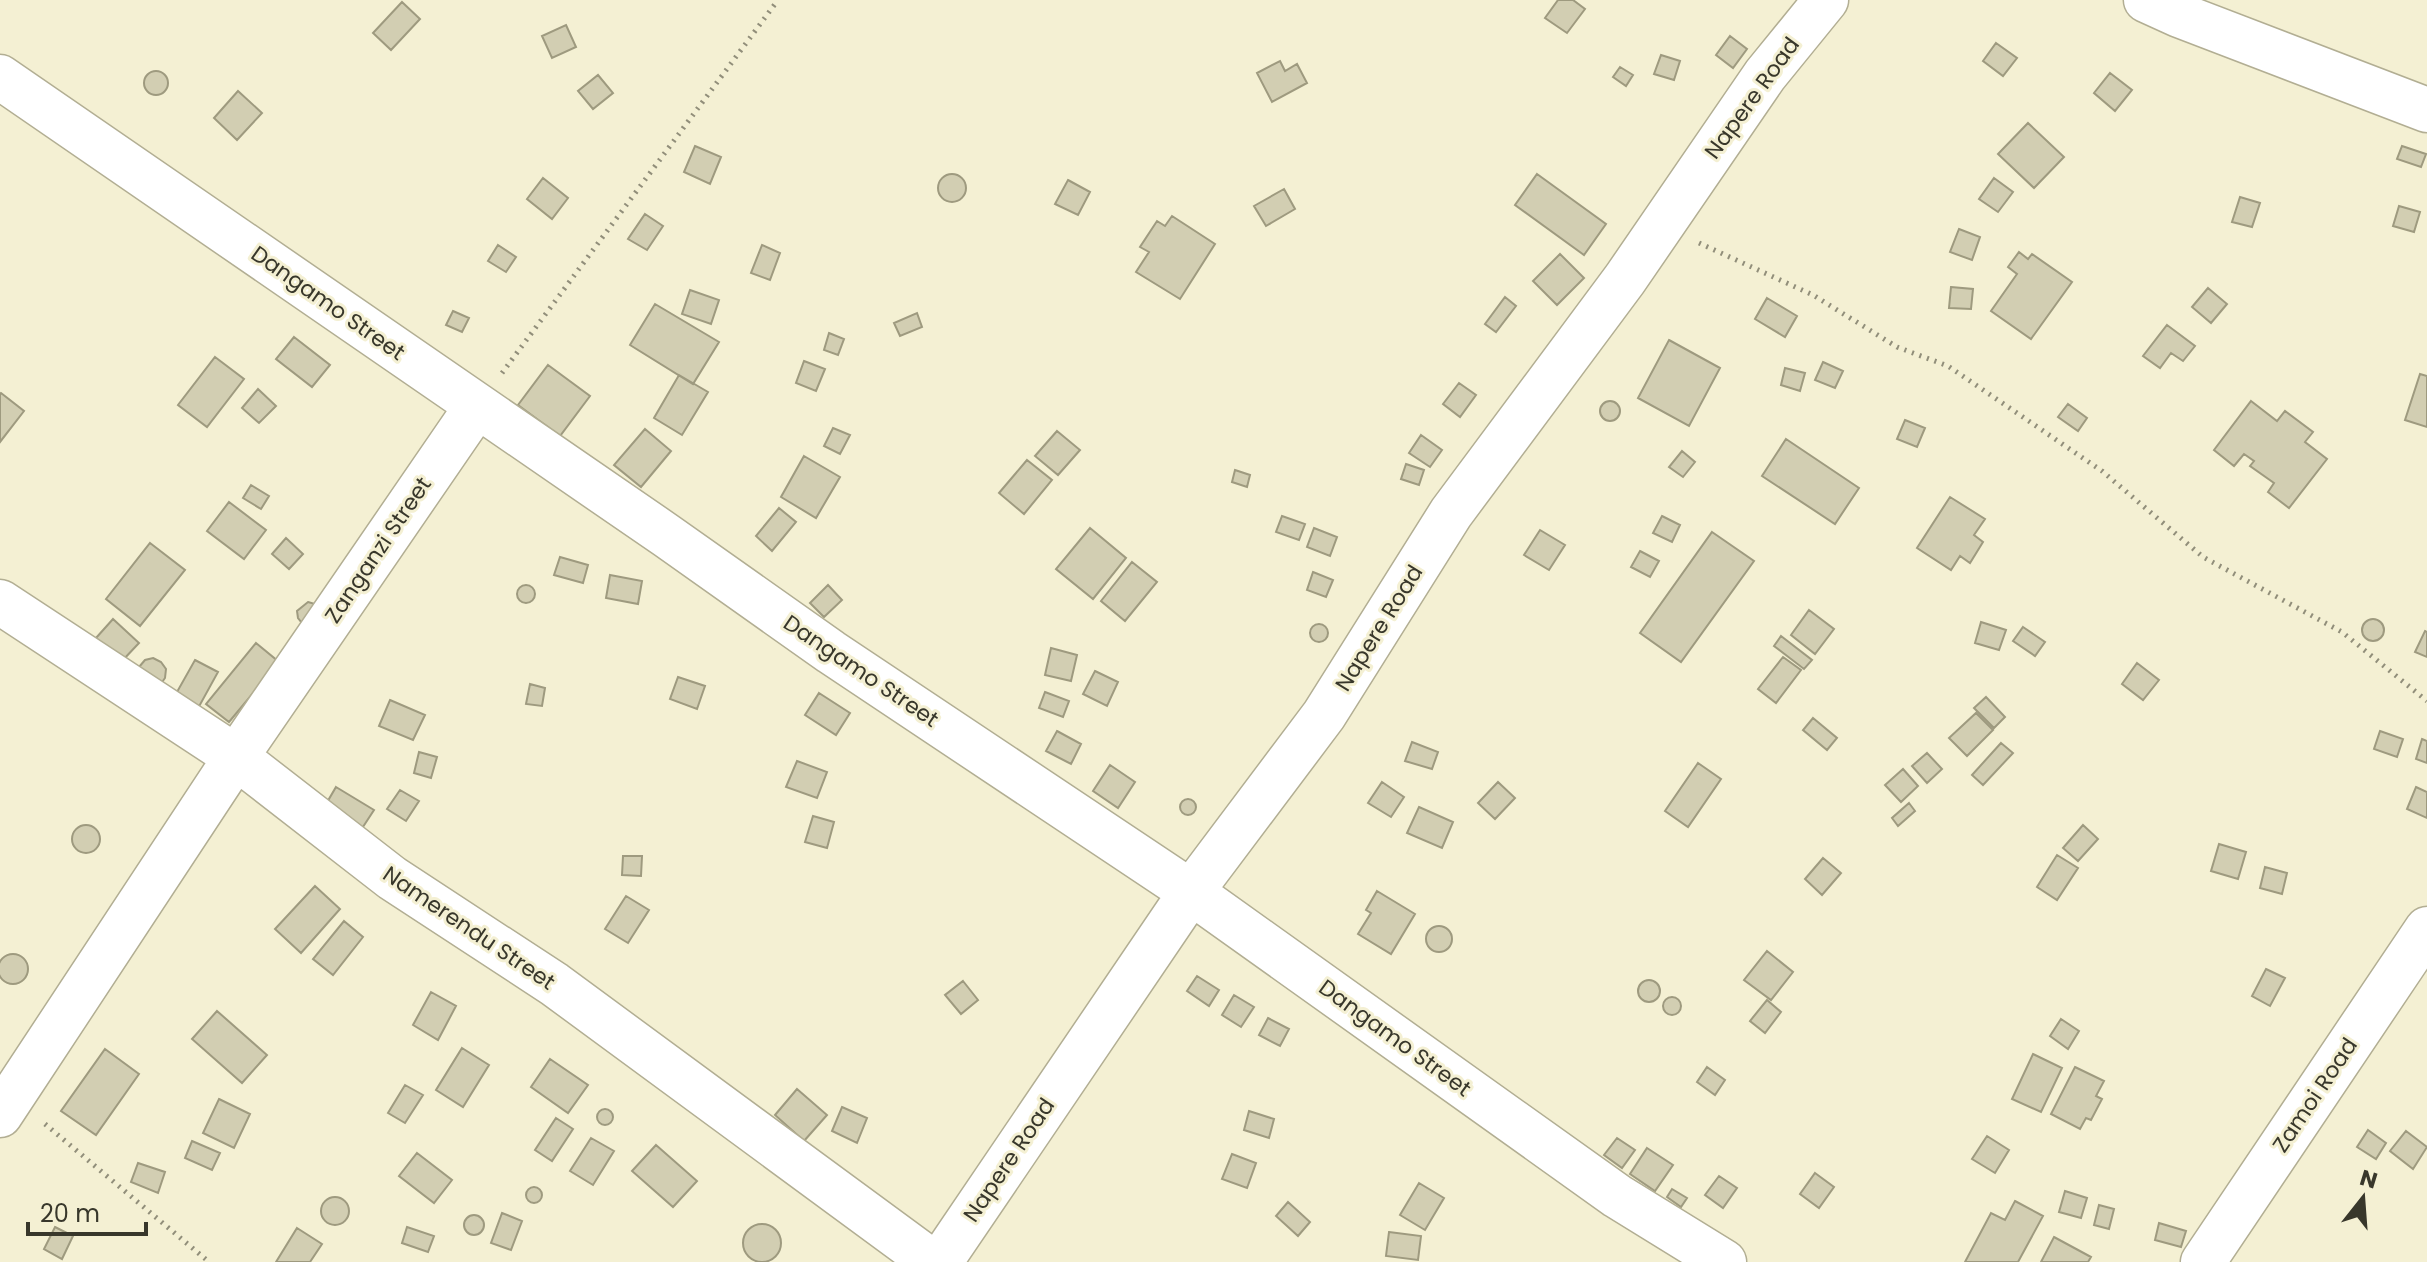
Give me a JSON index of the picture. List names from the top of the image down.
{
  "streets": {
    "street": [
      "Napere Road",
      "Dangamo Street",
      "Zanganzi Street",
      "Namerendu Street",
      "Zamoi Road"
    ]
  },
  "crossings": [
    ["Napere Road", "Dangamo Street"],
    ["Dangamo Street", "Zanganzi Street"],
    ["Zanganzi Street", "Namerendu Street"]
  ],
  "scale_bar": "20 m",
  "north": "top"
}
